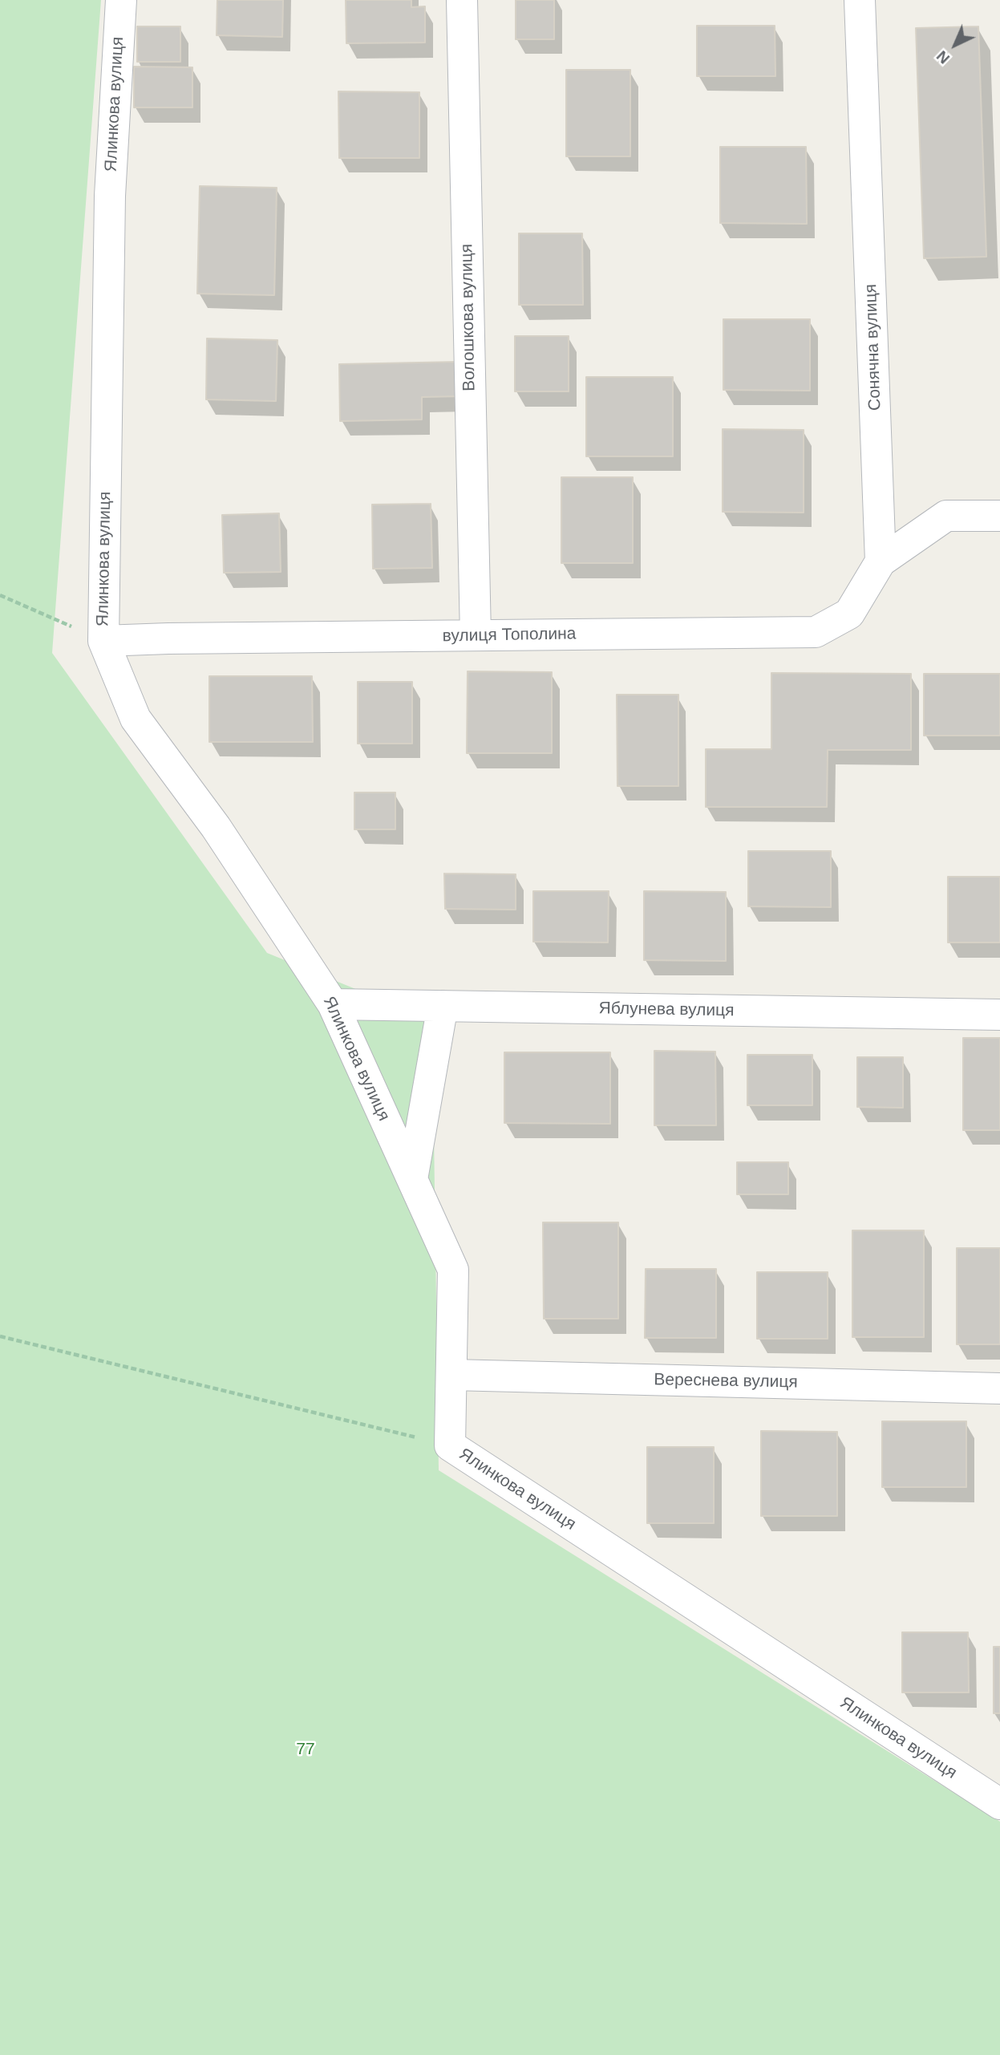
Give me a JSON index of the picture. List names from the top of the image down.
{
  "streets": {
    "street": [
      "Ялинкова вулиця",
      "Волошкова вулиця",
      "Сонячна вулиця",
      "вулиця Тополина",
      "Яблунева вулиця",
      "Вереснева вулиця"
    ]
  },
  "crossings": [
    ["Ялинкова вулиця", "вулиця Тополина"],
    ["Ялинкова вулиця", "Яблунева вулиця"],
    ["Ялинкова вулиця", "Вереснева вулиця"],
    ["Волошкова вулиця", "вулиця Тополина"],
    ["Сонячна вулиця", "вулиця Тополина"]
  ],
  "parks": ["77"],
  "north": "bottom left"
}
